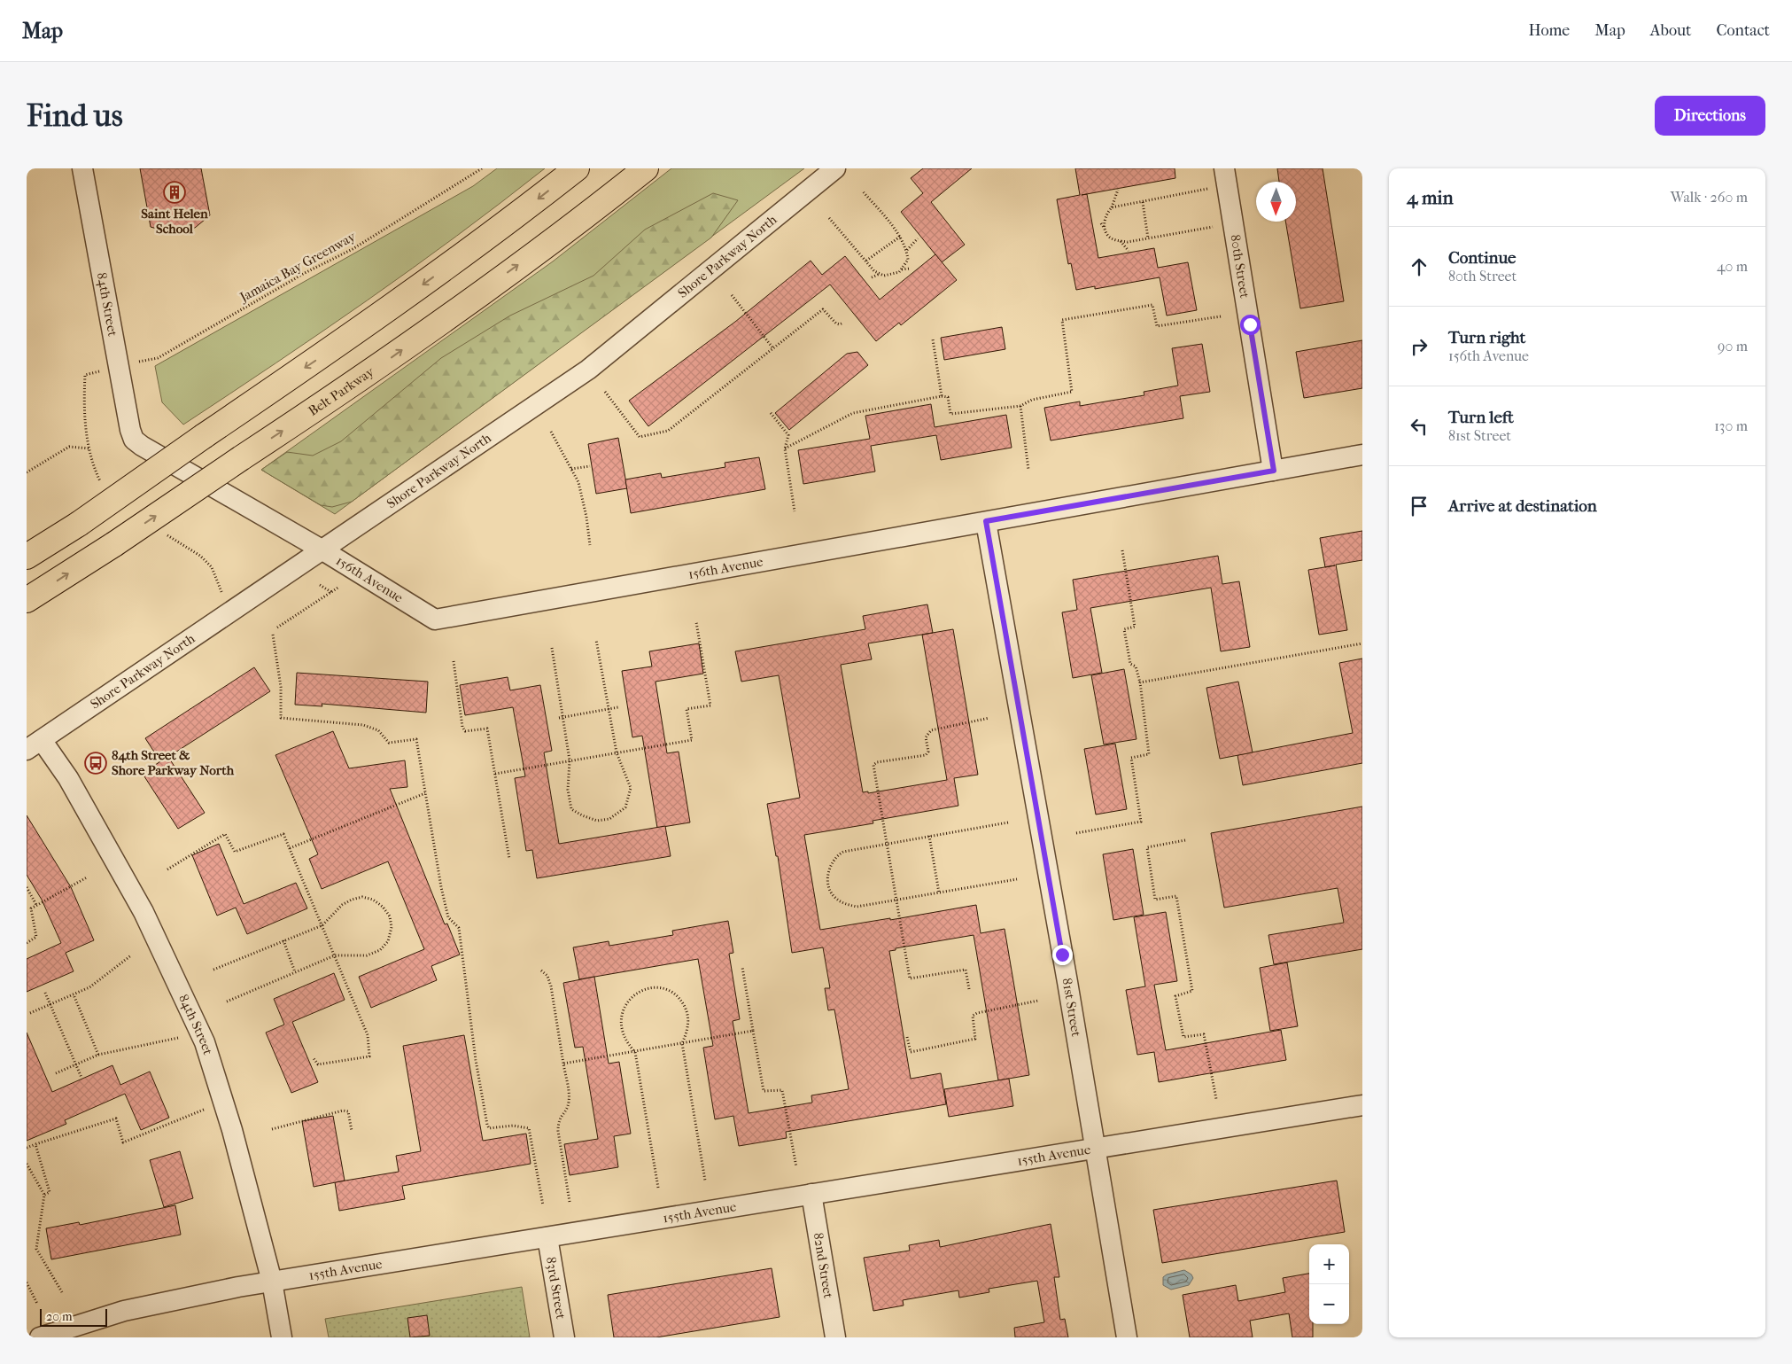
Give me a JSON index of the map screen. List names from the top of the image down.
{
  "streets": {
    "highway": ["Belt Parkway"],
    "street": [
      "Shore Parkway North",
      "80th Street",
      "84th Street",
      "156th Avenue",
      "81st Street",
      "155th Avenue",
      "82nd Street",
      "83rd Street"
    ],
    "path": ["Jamaica Bay Greenway"]
  },
  "crossings": [
    ["Shore Parkway North", "84th Street"],
    ["Shore Parkway North", "156th Avenue"],
    ["Jamaica Bay Greenway", "84th Street"],
    ["80th Street", "156th Avenue"],
    ["84th Street", "156th Avenue"],
    ["84th Street", "155th Avenue"],
    ["156th Avenue", "81st Street"],
    ["81st Street", "155th Avenue"],
    ["155th Avenue", "82nd Street"],
    ["155th Avenue", "83rd Street"]
  ],
  "places": {
    "building": ["Saint Helen School"],
    "bus stop": ["84th Street & Shore Parkway North"]
  },
  "scale_bar": "20 m",
  "north": "bottom",
  "page": {
    "header": "Map",
    "nav": [
      "Home",
      "Map",
      "About",
      "Contact"
    ],
    "buttons": "Directions",
    "title": "Find us",
    "heading": ["4 min", "Walk · 260 m"],
    "list": [
      ["Continue", "80th Street", "40 m"],
      ["Turn right", "156th Avenue", "90 m"],
      ["Turn left", "81st Street", "130 m"],
      "Arrive at destination"
    ],
    "map_buttons": ["+", "−"],
    "scale": "20 m"
  }
}
